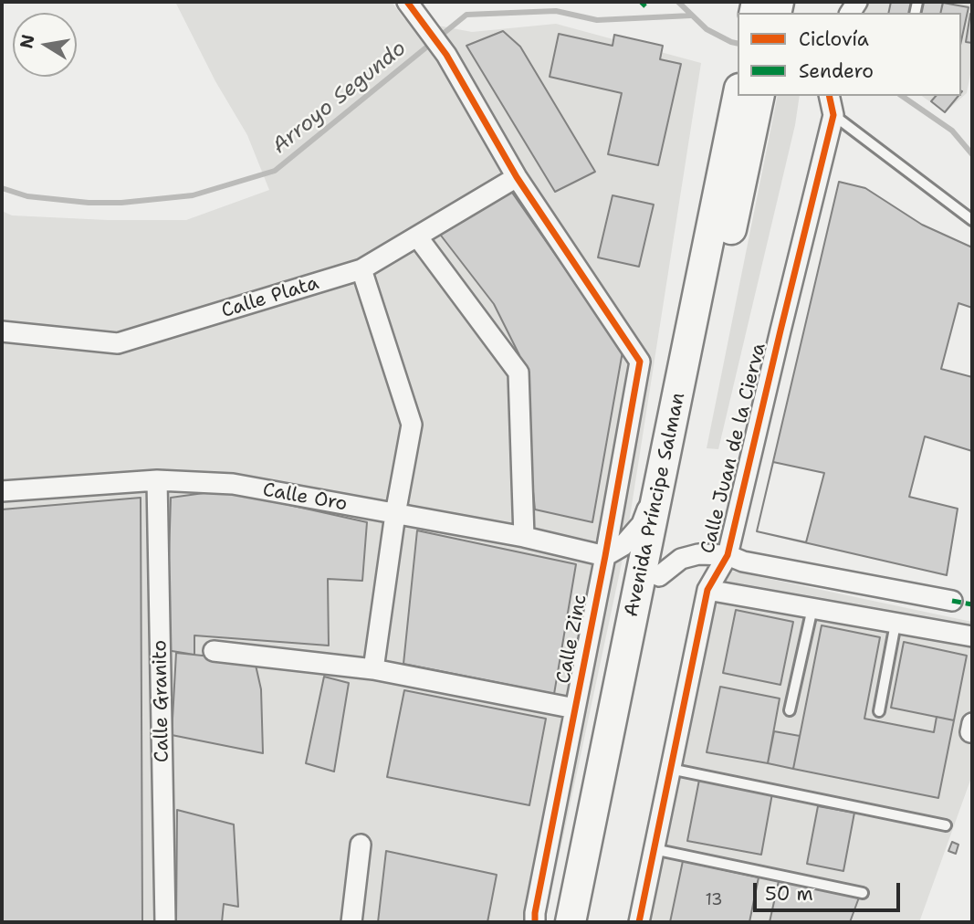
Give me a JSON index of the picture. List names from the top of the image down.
{
  "streets": {
    "main road": ["Avenida Príncipe Salman"],
    "street": [
      "Calle Plata",
      "Calle Juan de la Cierva",
      "Calle Oro",
      "Calle Zinc",
      "Calle Granito"
    ]
  },
  "crossings": [
    ["Calle Plata", "Calle Zinc"],
    ["Calle Oro", "Calle Zinc"],
    ["Calle Oro", "Calle Granito"]
  ],
  "water": ["Arroyo Segundo"],
  "house_numbers": ["13"],
  "legend": ["Ciclovía", "Sendero"],
  "scale_bar": "50 m",
  "north": "left"
}
